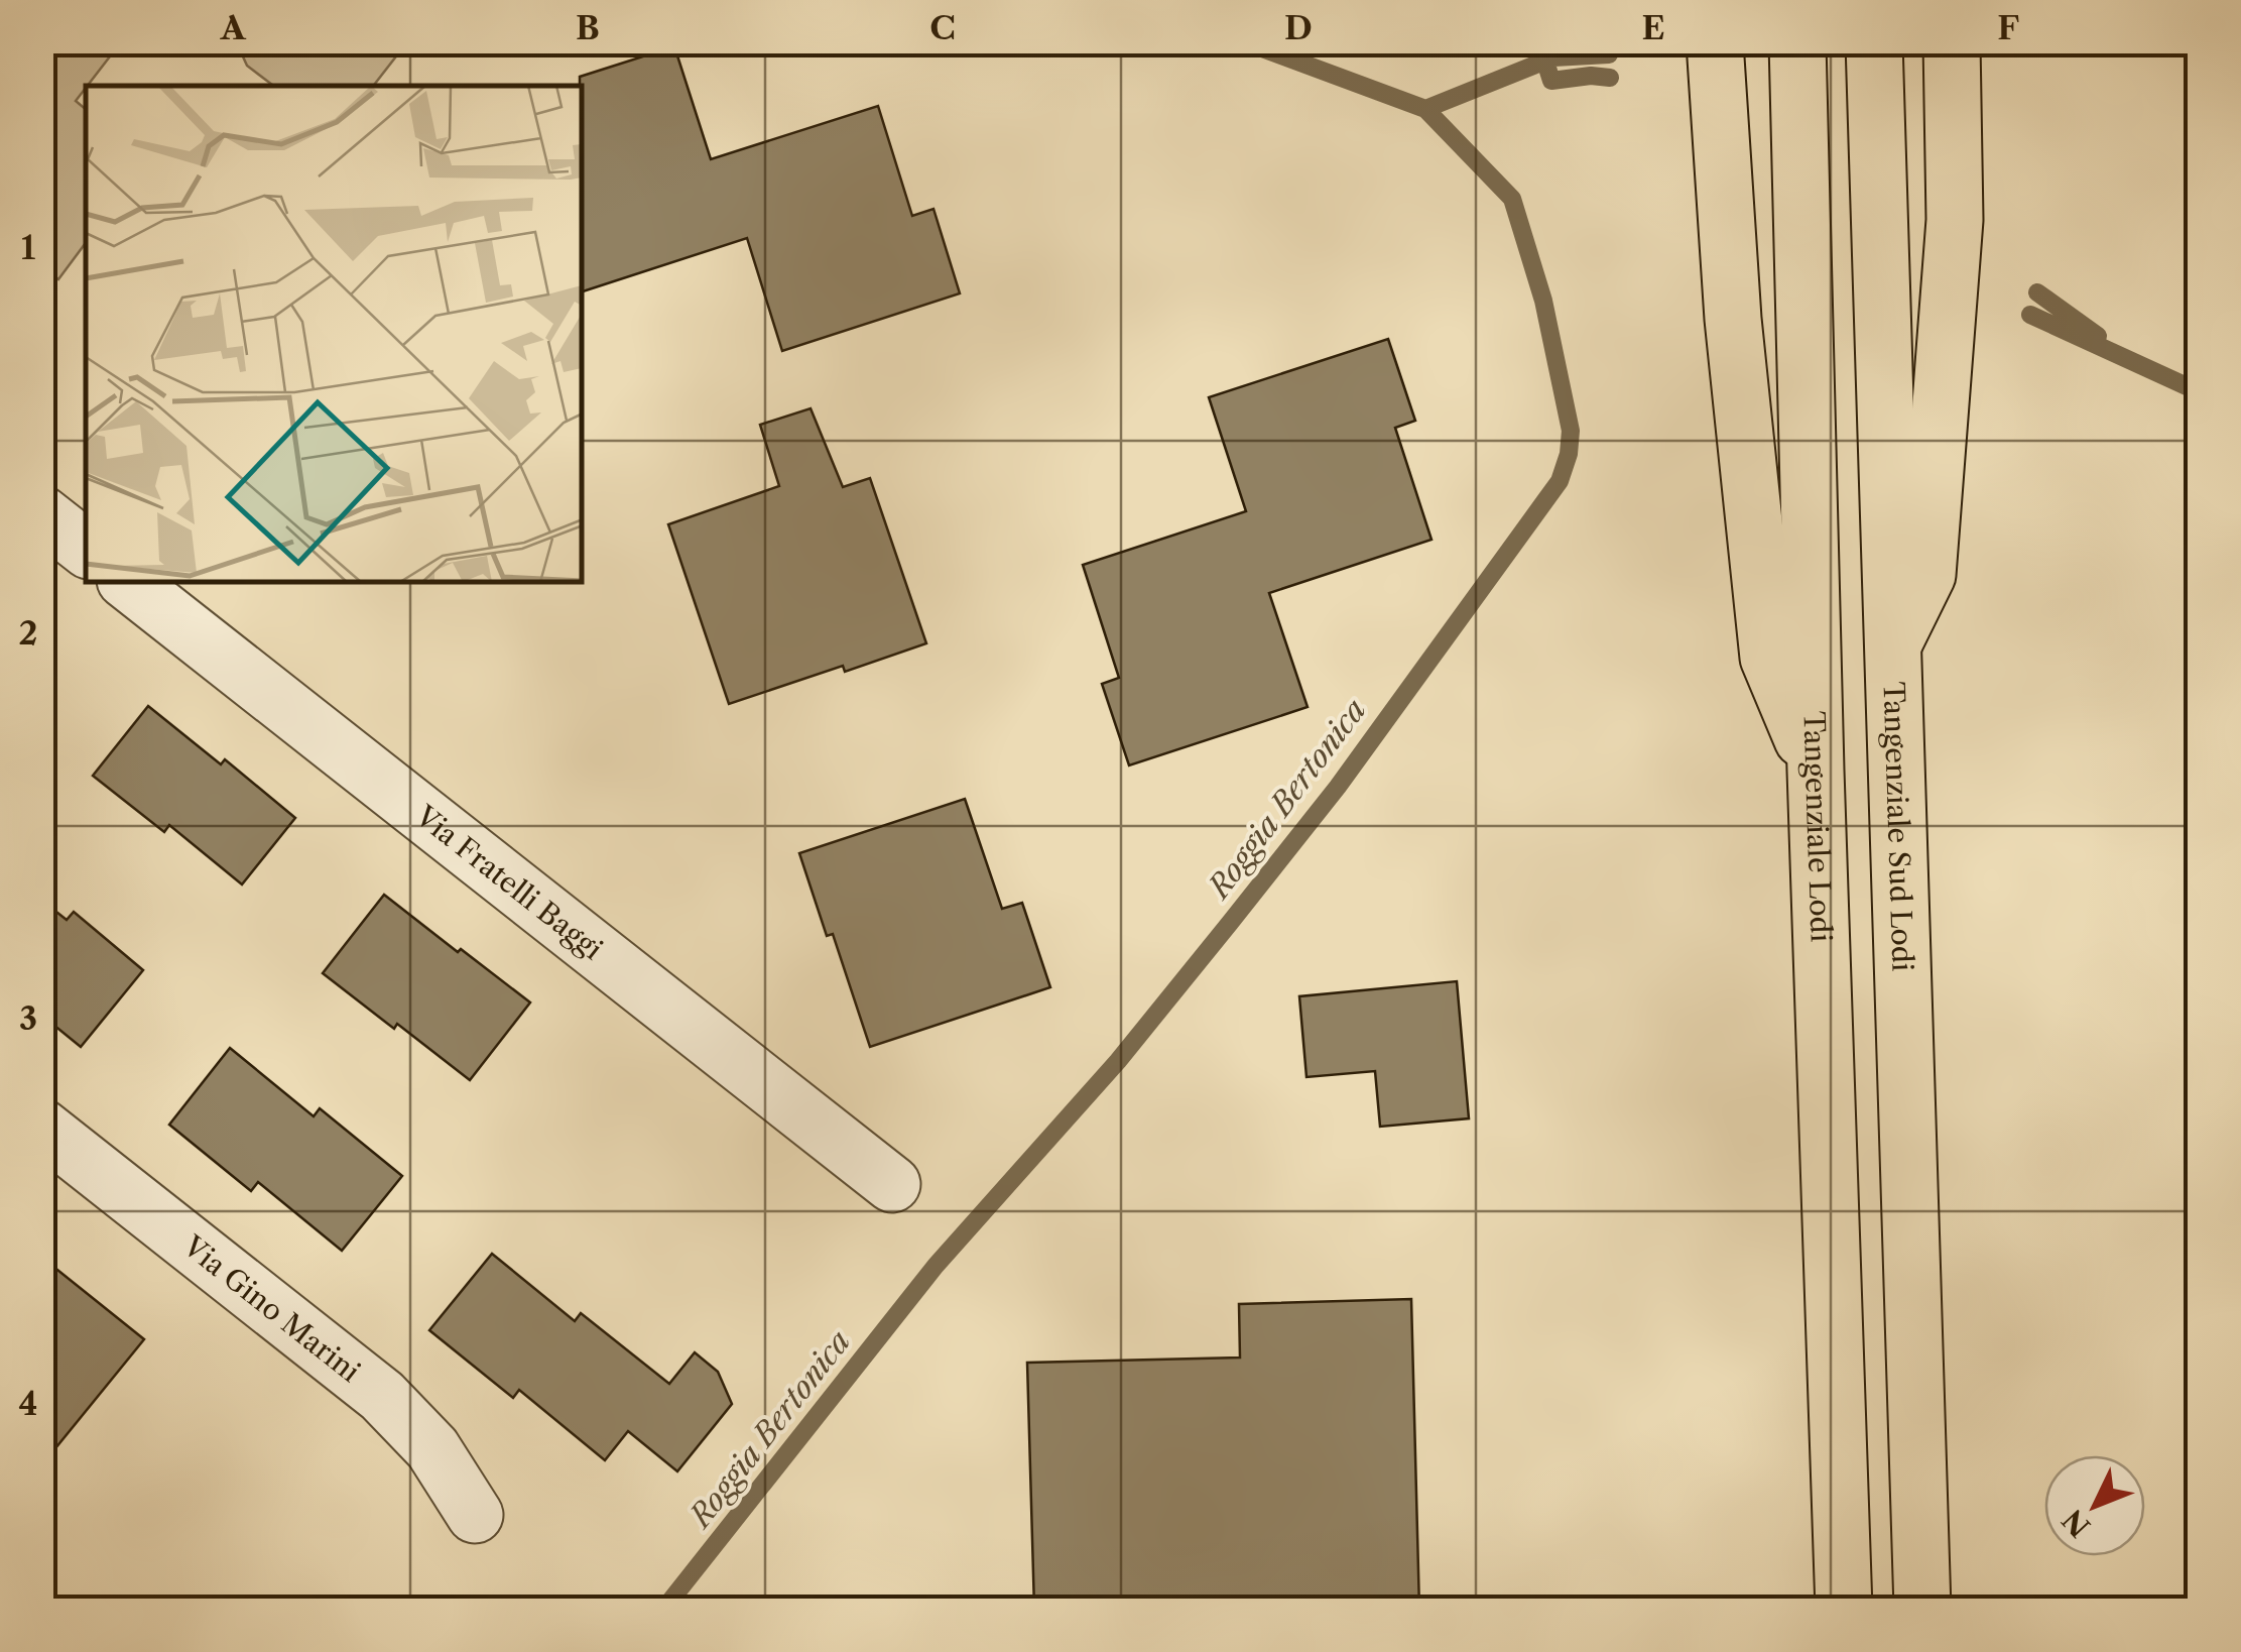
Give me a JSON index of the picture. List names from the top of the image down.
{
  "streets": {
    "highway": ["Tangenziale Lodi", "Tangenziale Sud Lodi"],
    "street": ["Via Fratelli Baggi", "Via Gino Marini"]
  },
  "water": ["Roggia Bertonica"],
  "north": "bottom left",
  "grid": {
    "columns": [
      "A",
      "B",
      "C",
      "D",
      "E",
      "F"
    ],
    "rows": [
      "1",
      "2",
      "3",
      "4"
    ]
  }
}
